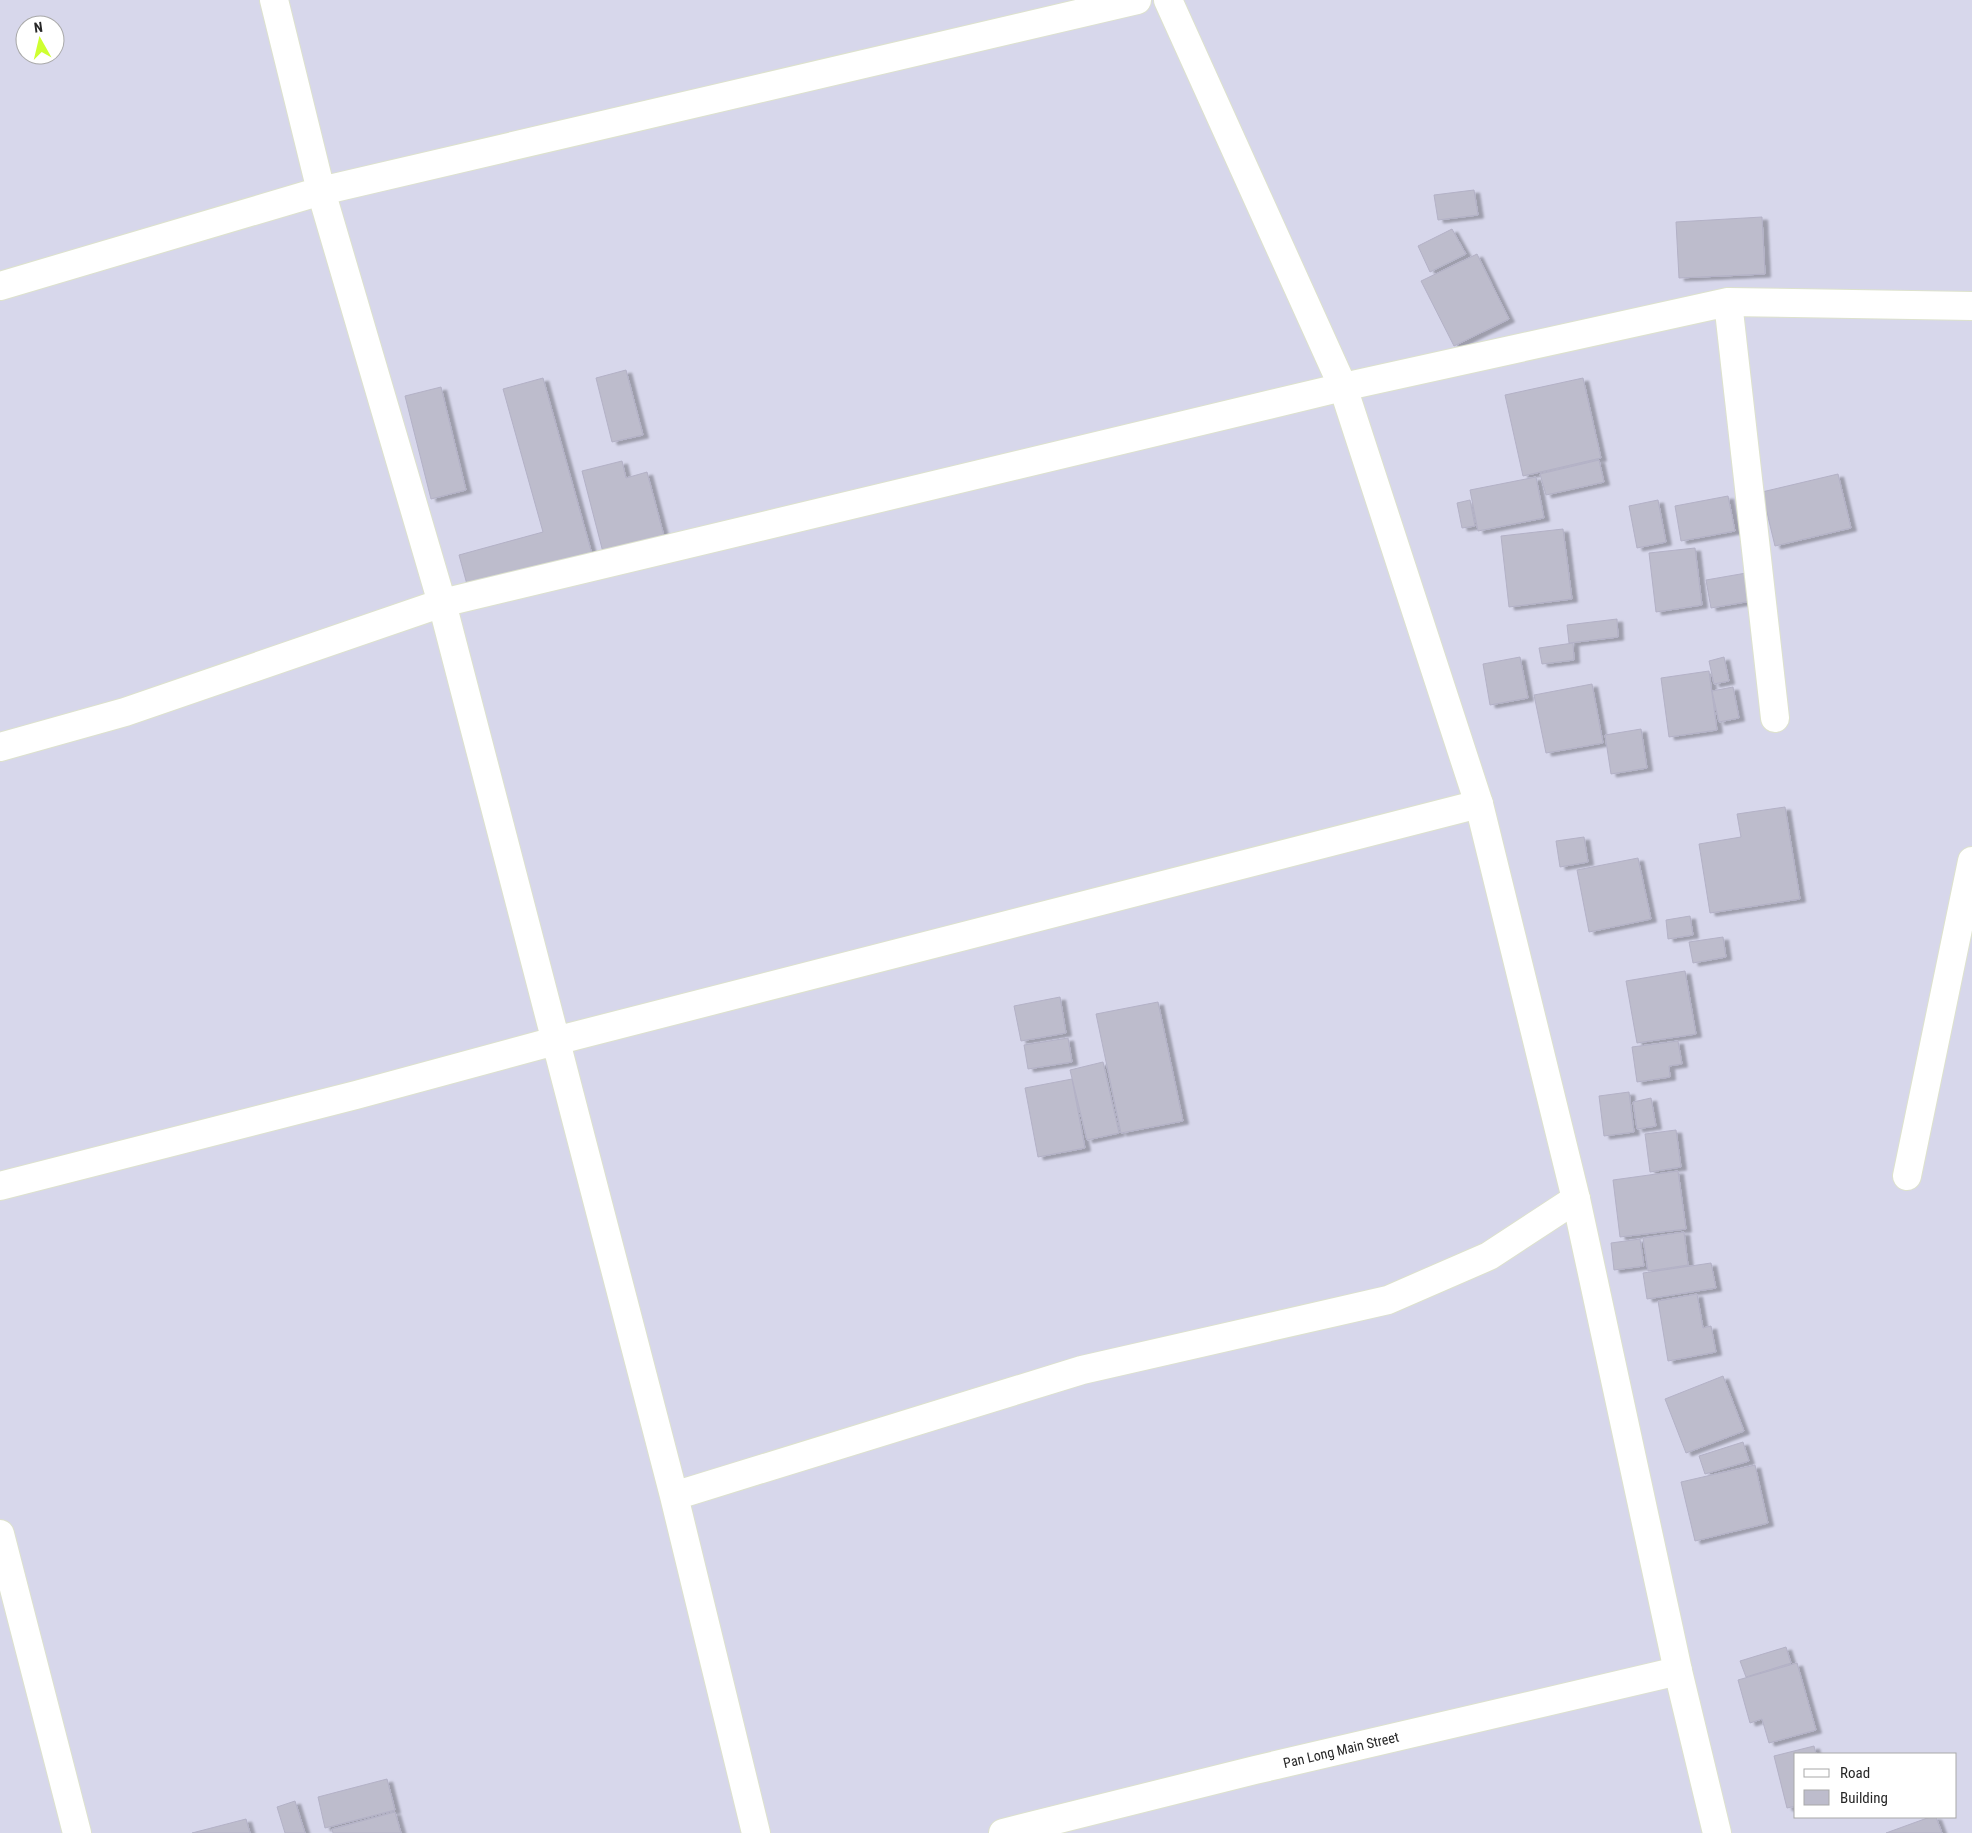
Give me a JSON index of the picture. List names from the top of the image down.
{
  "streets": {
    "street": ["Pan Long Main Street"]
  },
  "legend": ["Road", "Building"],
  "north": "top"
}
